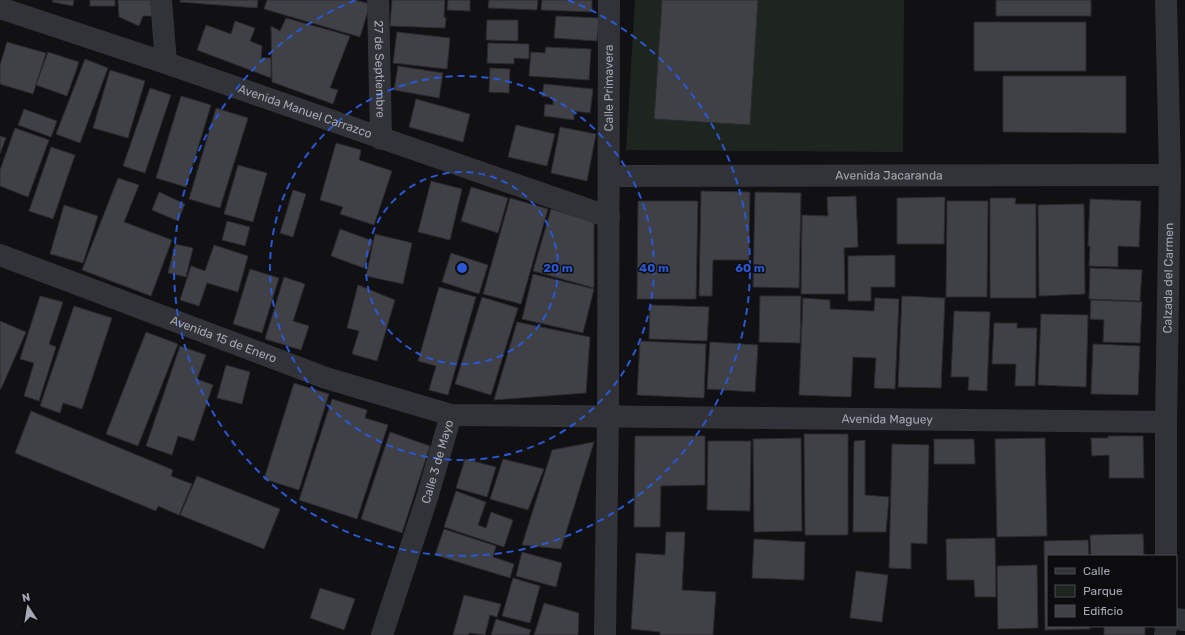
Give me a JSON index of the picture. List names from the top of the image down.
{
  "streets": {
    "street": [
      "27 de Septiembre",
      "Calle Primavera",
      "Avenida Manuel Carrazco",
      "Avenida Jacaranda",
      "Calzada del Carmen",
      "Avenida 15 de Enero",
      "Avenida Maguey",
      "Calle 3 de Mayo"
    ]
  },
  "crossings": [
    ["27 de Septiembre", "Avenida Manuel Carrazco"],
    ["Calle Primavera", "Avenida Manuel Carrazco"],
    ["Calle Primavera", "Avenida Jacaranda"],
    ["Calle Primavera", "Avenida Maguey"],
    ["Calle Primavera", "Calle 3 de Mayo"],
    ["Avenida Jacaranda", "Calzada del Carmen"],
    ["Calzada del Carmen", "Avenida Maguey"],
    ["Avenida 15 de Enero", "Calle 3 de Mayo"],
    ["Avenida Maguey", "Calle 3 de Mayo"]
  ],
  "legend": ["Calle", "Parque", "Edificio"],
  "north": "top",
  "rings": ["20 m", "40 m", "60 m"]
}
